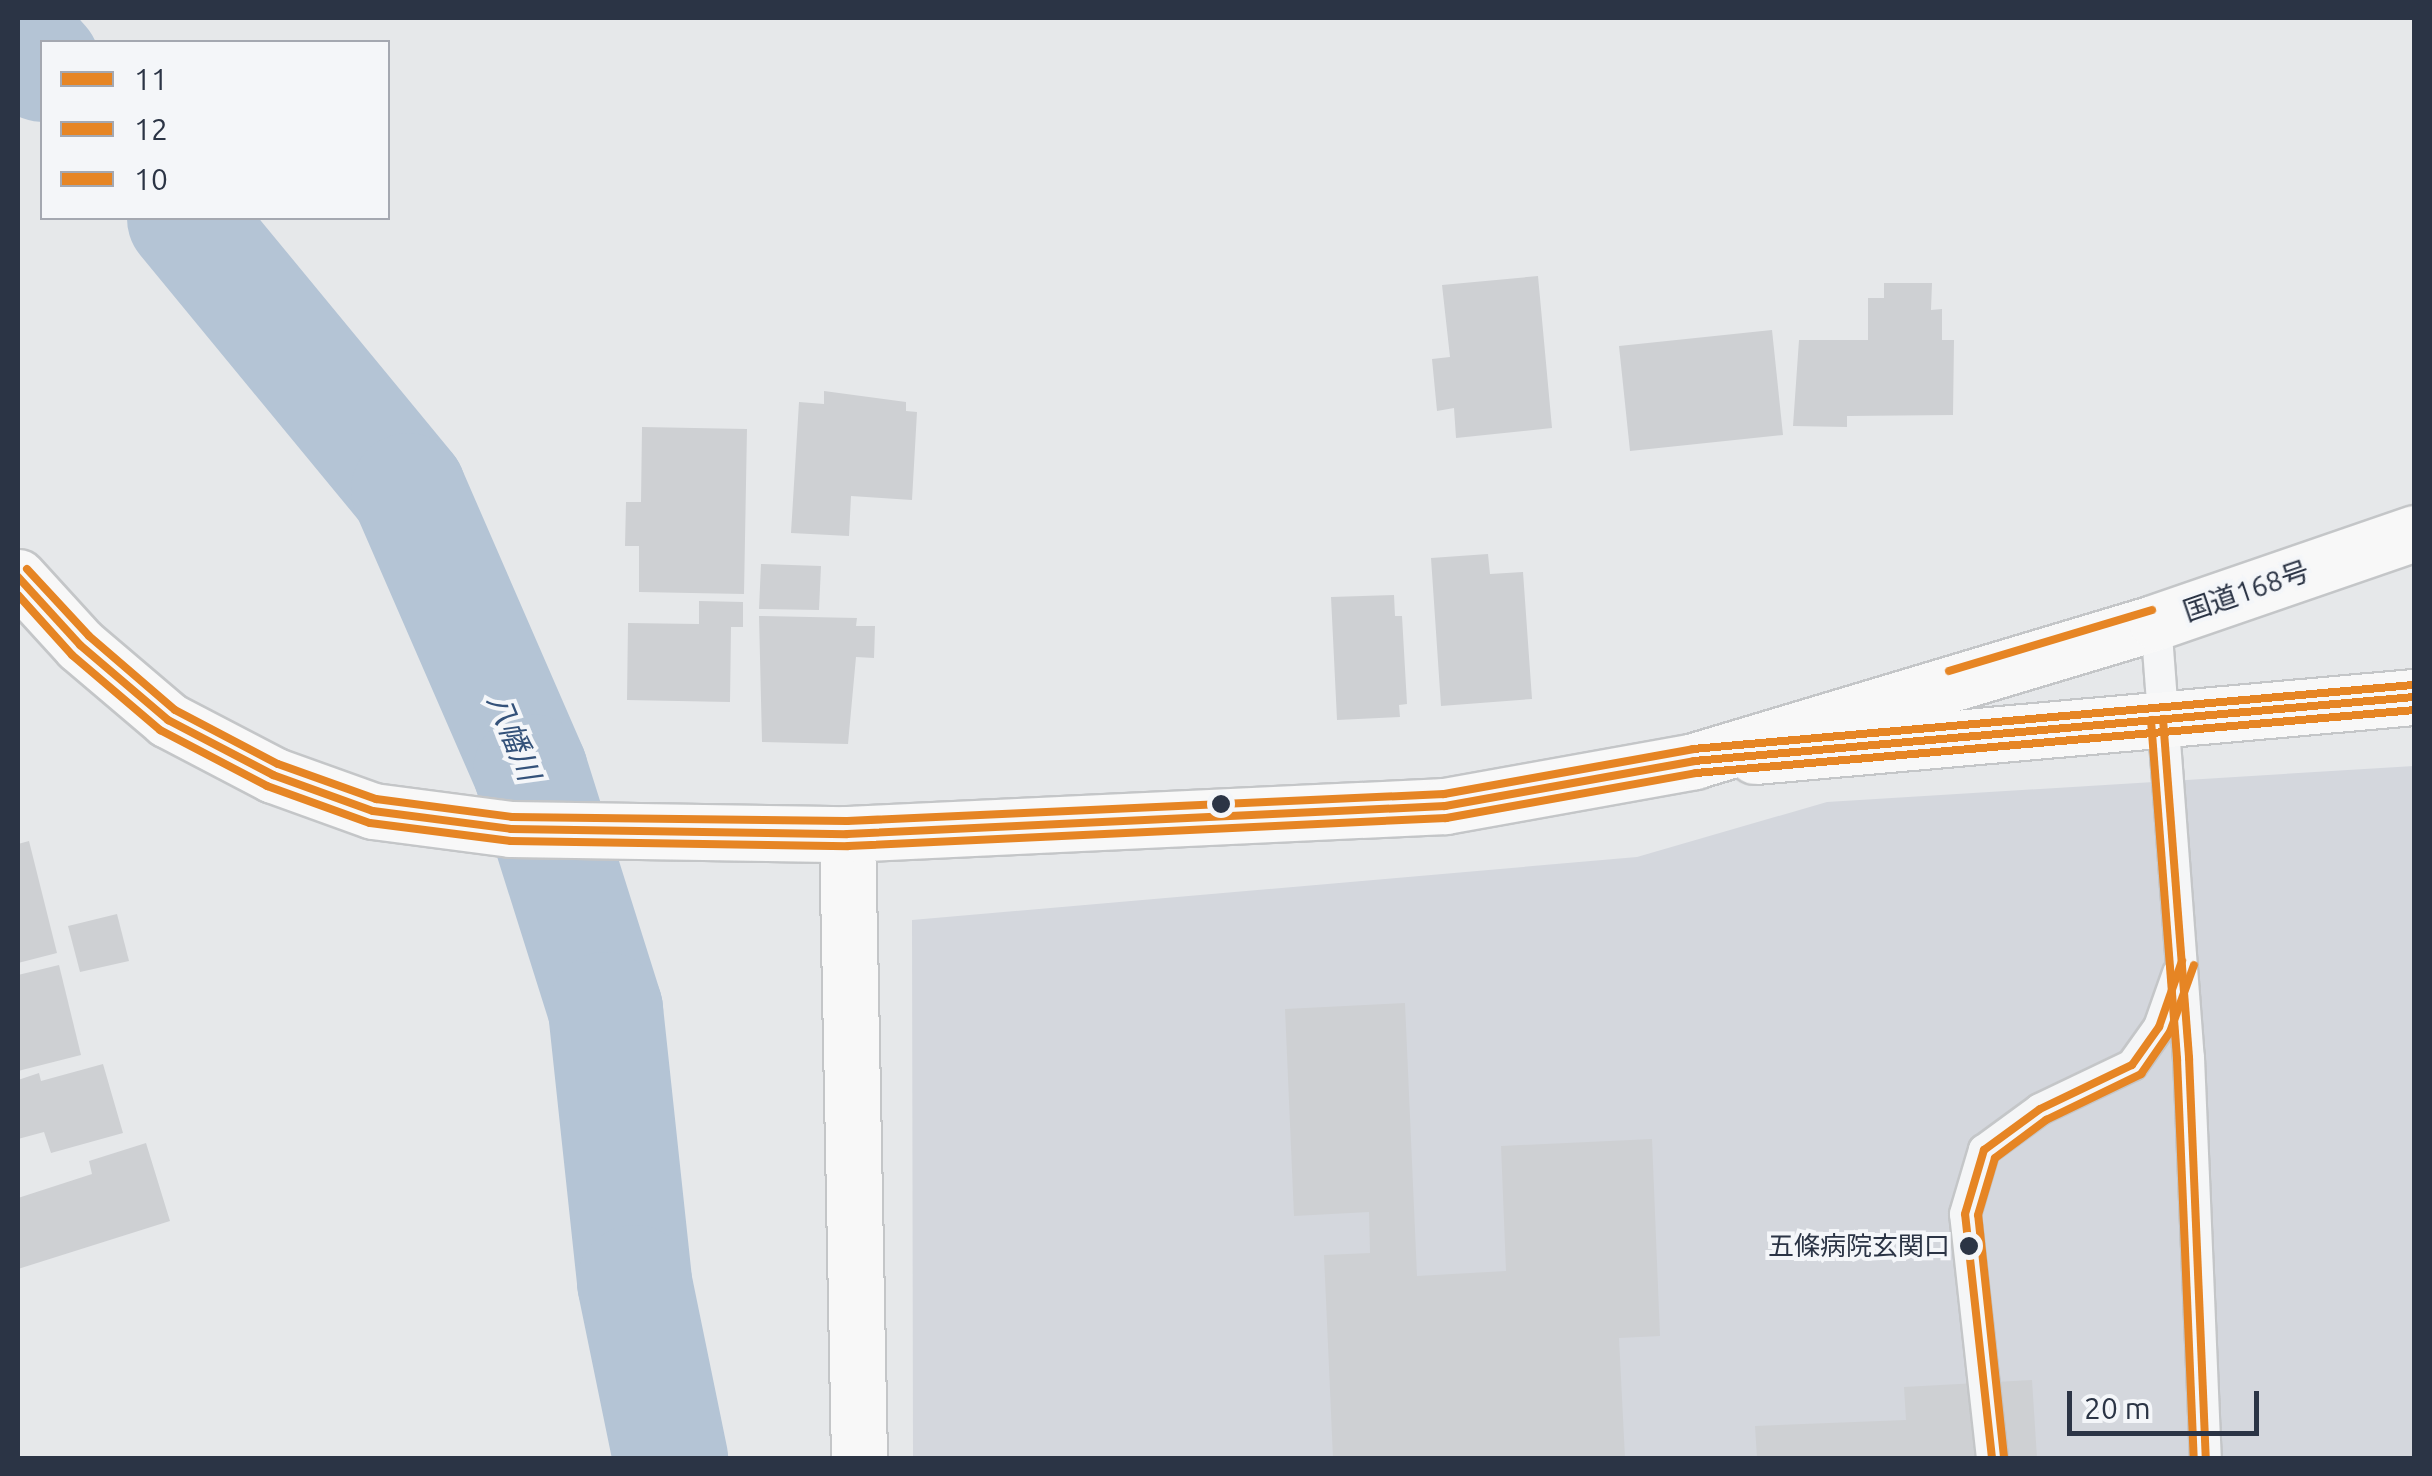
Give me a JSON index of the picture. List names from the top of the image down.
{
  "streets": {
    "main road": ["国道168号"]
  },
  "water": ["八幡川"],
  "places": ["五條病院玄関口"],
  "lines": ["transit line 10", "transit line 11", "transit line 12"],
  "legend": ["11", "12", "10"],
  "scale_bar": "20 m"
}
